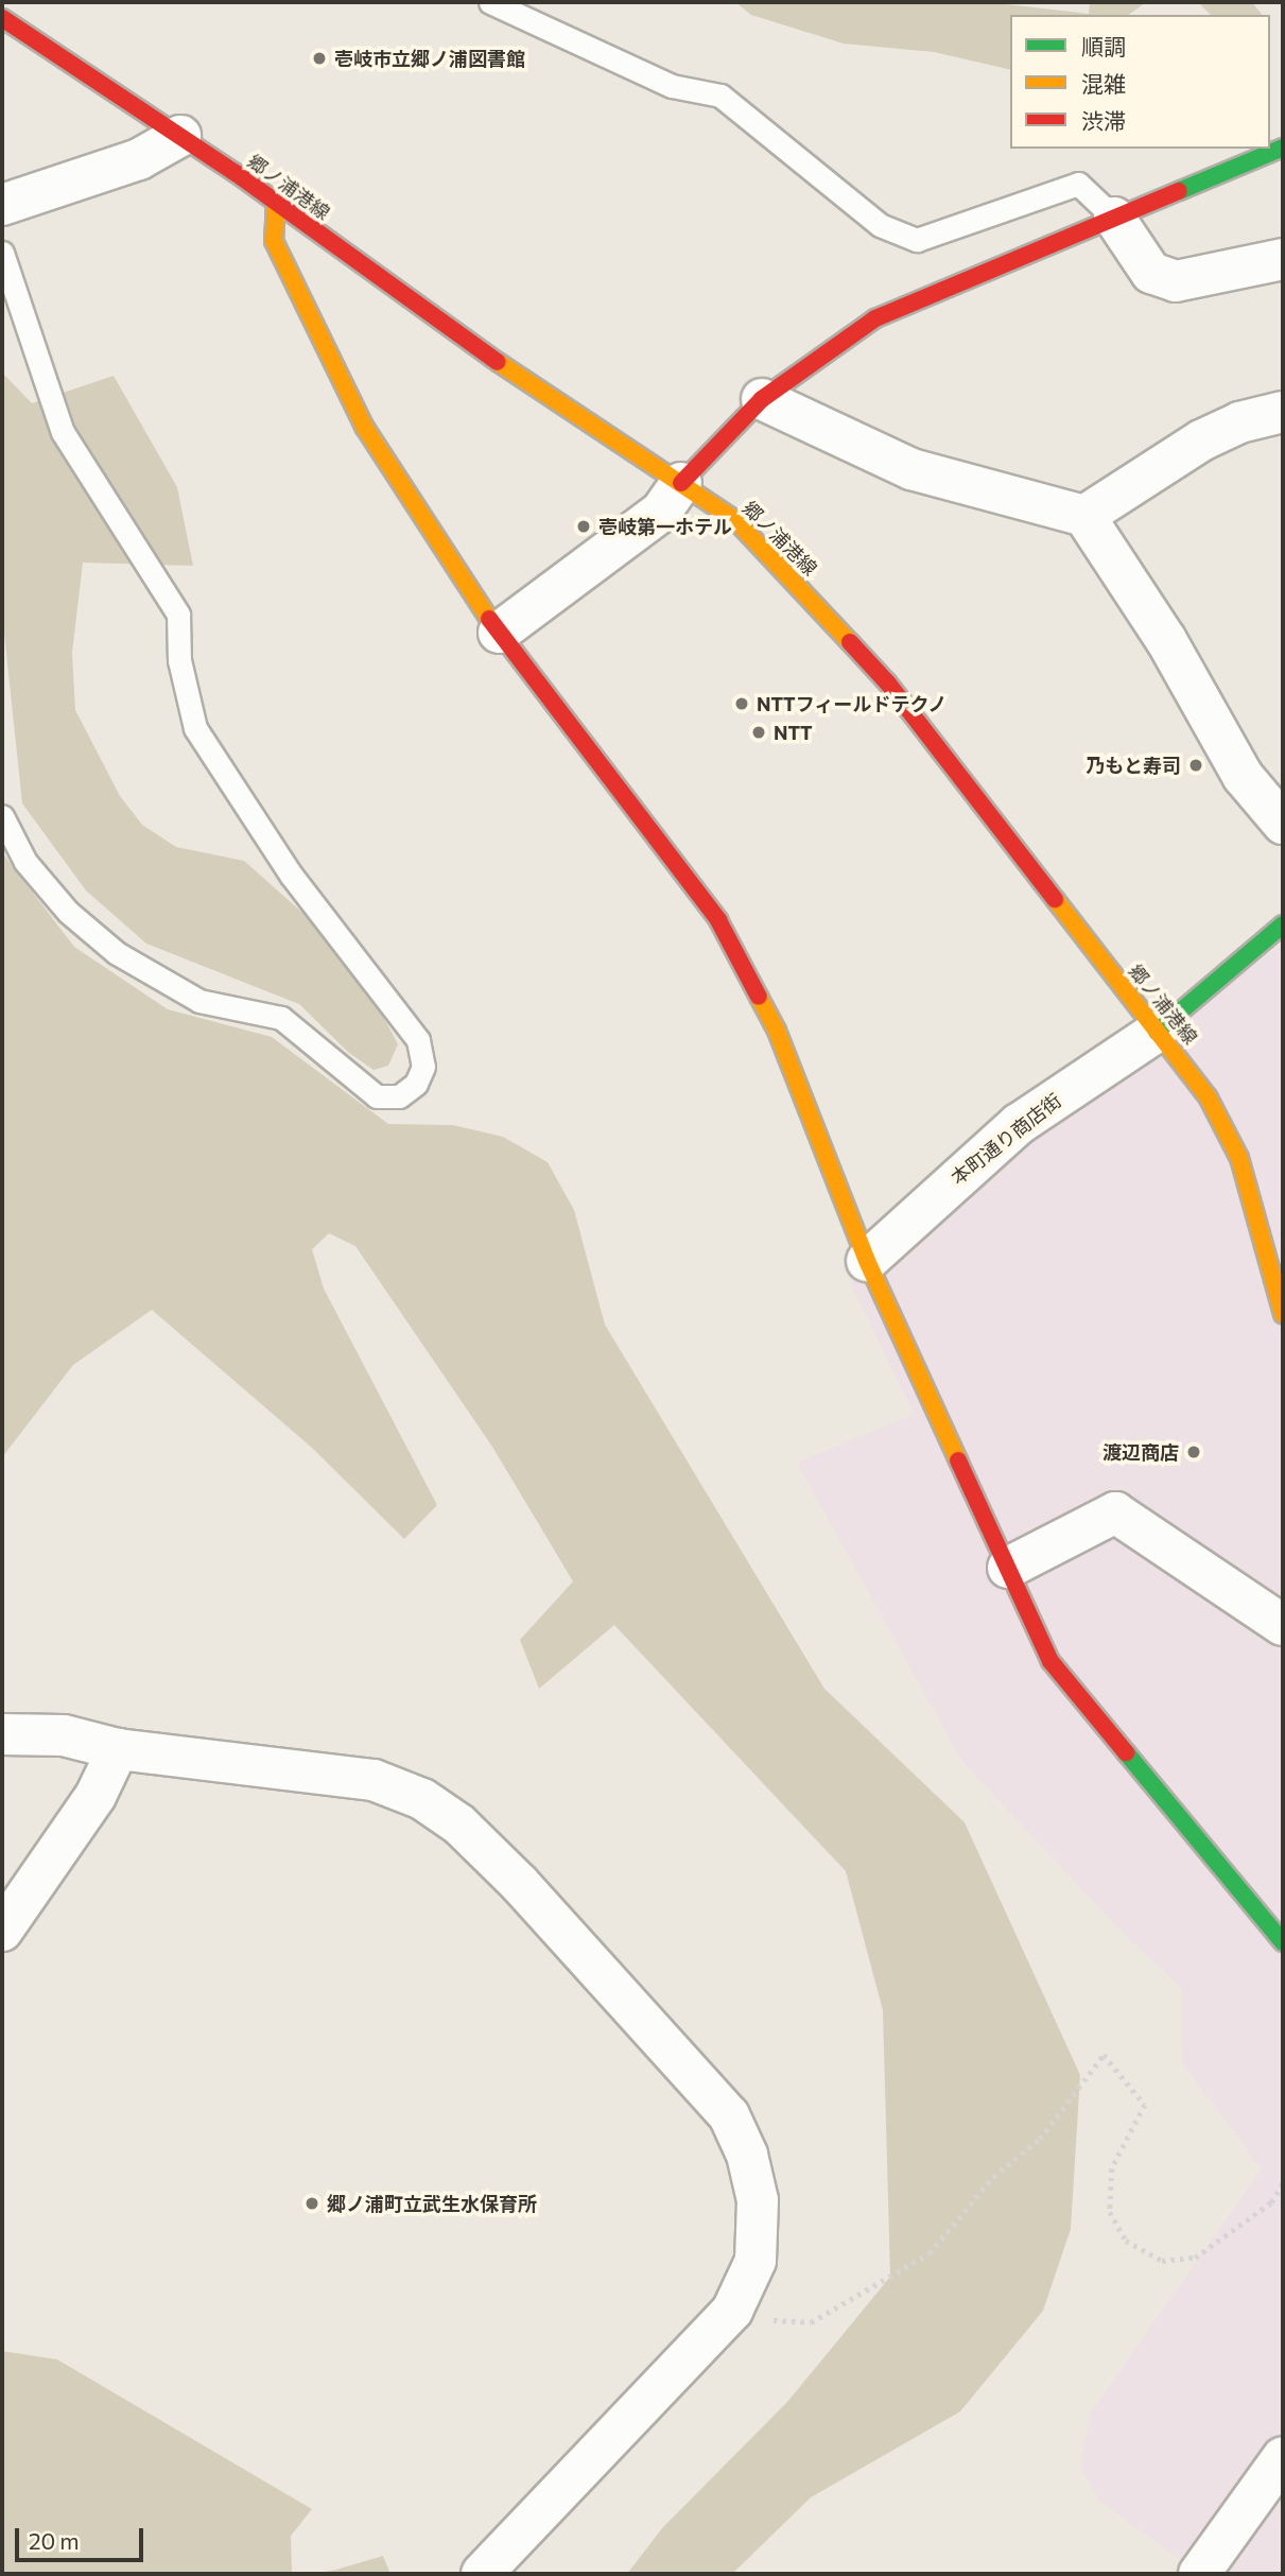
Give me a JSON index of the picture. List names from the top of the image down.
{
  "streets": {
    "street": ["郷ノ浦港線", "本町通り商店街"]
  },
  "crossings": [
    ["郷ノ浦港線", "本町通り商店街"]
  ],
  "places": [
    "壱岐市立郷ノ浦図書館",
    "壱岐第一ホテル",
    "NTTフィールドテクノ",
    "NTT",
    "乃もと寿司",
    "渡辺商店",
    "郷ノ浦町立武生水保育所"
  ],
  "legend": ["順調", "混雑", "渋滞"],
  "scale_bar": "20 m"
}
